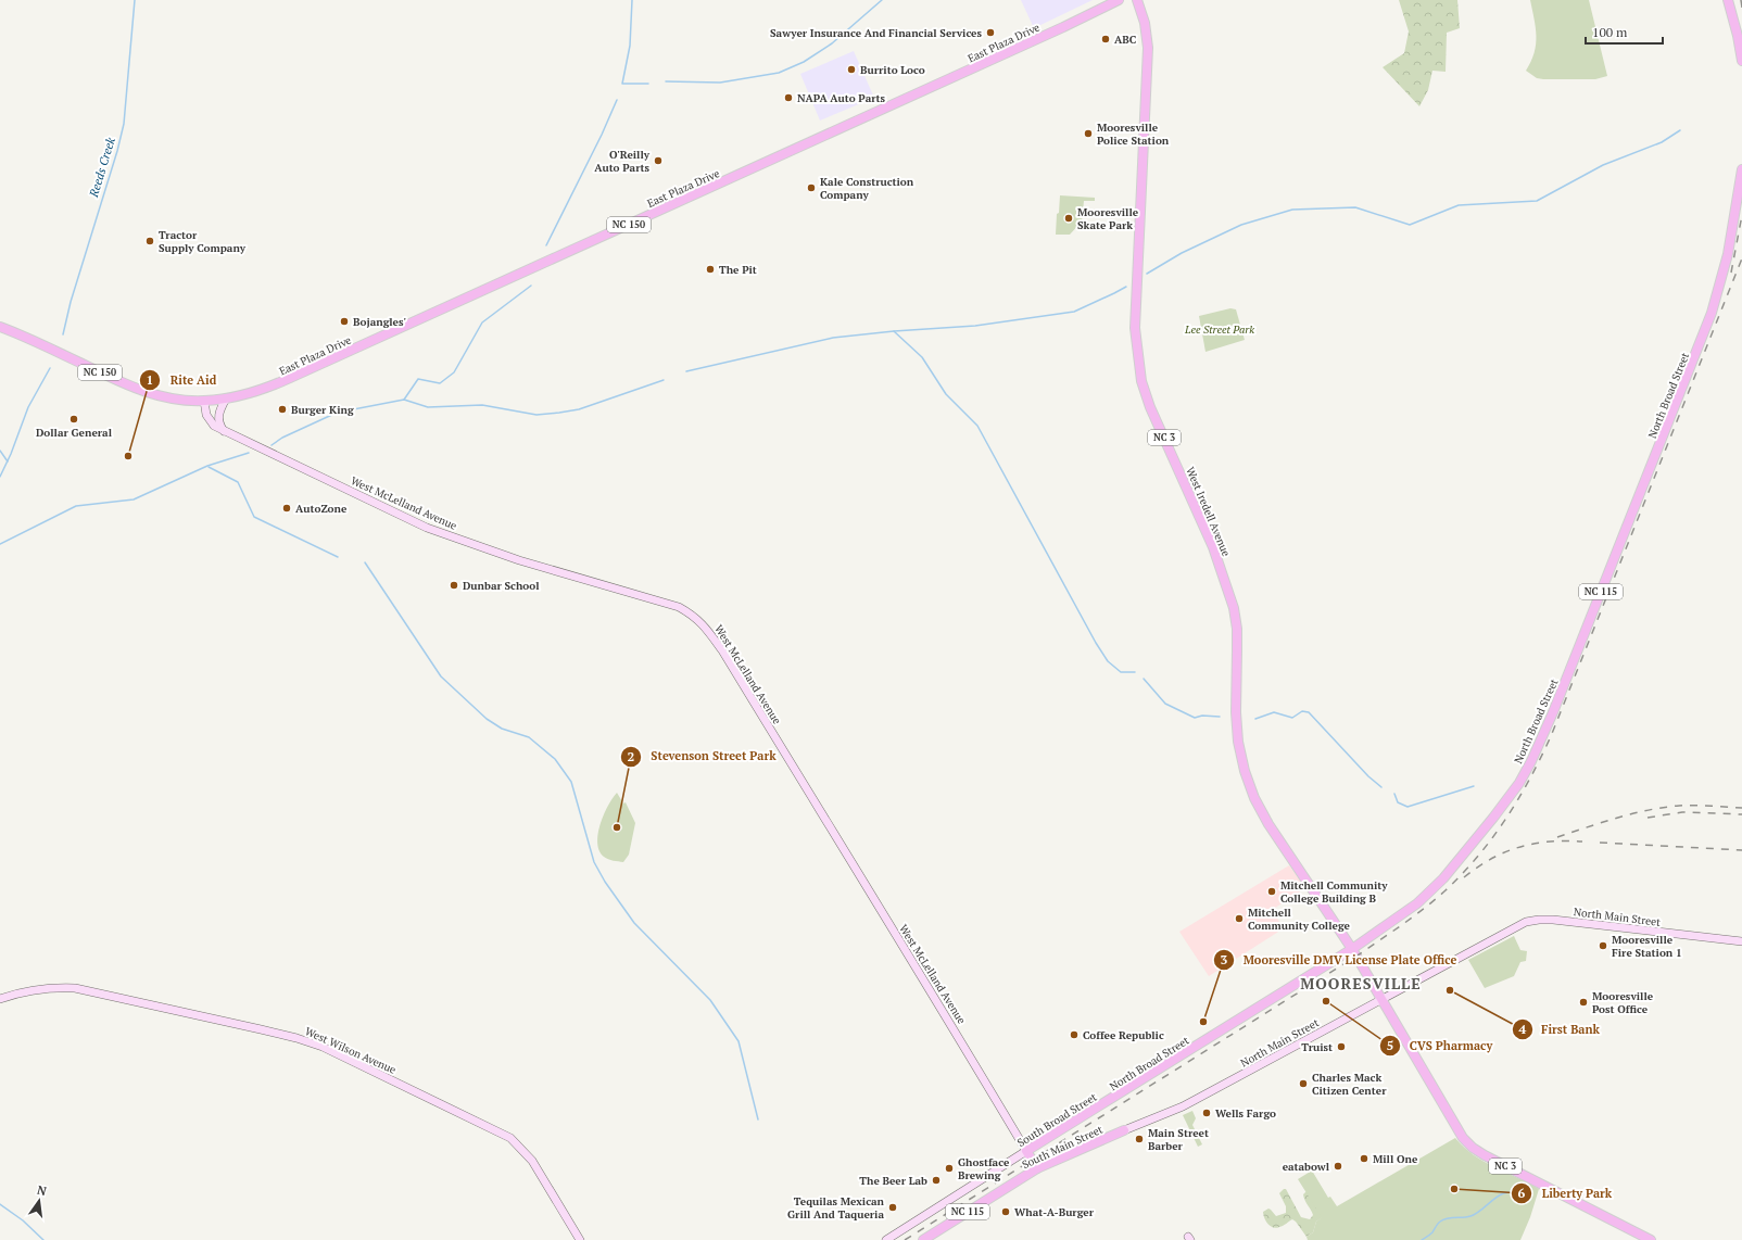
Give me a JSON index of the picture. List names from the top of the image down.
{
  "streets": {
    "main road": [
      "East Plaza Drive",
      "NC 150",
      "North Broad Street",
      "NC 3",
      "West McLelland Avenue",
      "West Iredell Avenue",
      "NC 115",
      "South Broad Street",
      "South Main Street"
    ],
    "street": ["North Main Street", "West Wilson Avenue"]
  },
  "crossings": [
    ["East Plaza Drive", "NC 150"],
    ["East Plaza Drive", "West McLelland Avenue"],
    ["NC 150", "West McLelland Avenue"],
    ["North Broad Street", "West Iredell Avenue"],
    ["North Broad Street", "South Broad Street"],
    ["NC 3", "West Iredell Avenue"],
    ["NC 3", "North Main Street"],
    ["West McLelland Avenue", "South Broad Street"],
    ["West McLelland Avenue", "South Main Street"],
    ["West Iredell Avenue", "North Main Street"],
    ["North Main Street", "South Main Street"]
  ],
  "districts": ["MOORESVILLE"],
  "water": ["Reeds Creek"],
  "parks": ["Lee Street Park"],
  "places": [
    "Sawyer Insurance And Financial Services",
    "ABC",
    "Burrito Loco",
    "NAPA Auto Parts",
    "Mooresville Police Station",
    "O'Reilly Auto Parts",
    "Kale Construction Company",
    "Mooresville Skate Park",
    "Tractor Supply Company",
    "The Pit",
    "Bojangles'",
    "Burger King",
    "Dollar General",
    "Rite Aid",
    "AutoZone",
    "Dunbar School",
    "Stevenson Street Park",
    "Mitchell Community College Building B",
    "Mitchell Community College",
    "Mooresville Fire Station 1",
    "First Bank",
    "CVS Pharmacy",
    "Mooresville Post Office",
    "Mooresville DMV License Plate Office",
    "Coffee Republic",
    "Truist",
    "Charles Mack Citizen Center",
    "Wells Fargo",
    "Main Street Barber",
    "Mill One",
    "eatabowl",
    "Ghostface Brewing",
    "The Beer Lab",
    "Liberty Park",
    "Tequilas Mexican Grill And Taqueria",
    "What-A-Burger"
  ],
  "scale_bar": "100 m",
  "north": "top"
}
